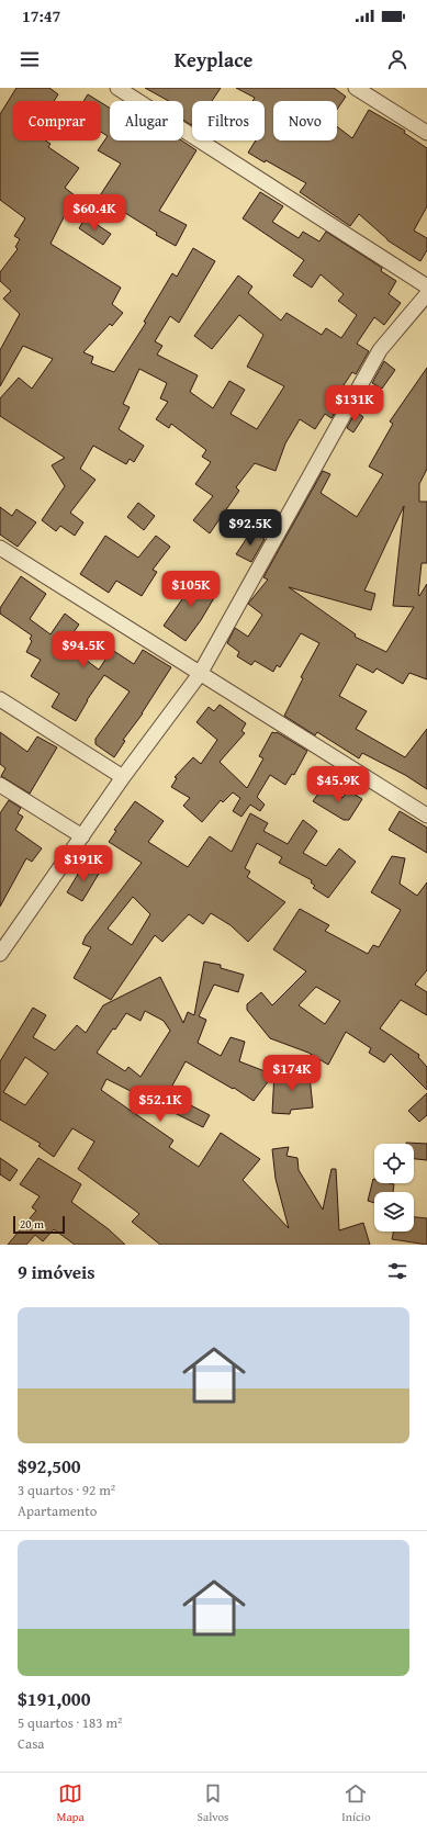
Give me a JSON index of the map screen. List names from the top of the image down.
{
  "scale_bar": "20 m",
  "page": {
    "status": "17:47",
    "header": "Keyplace",
    "chip": [
      "Comprar",
      "Alugar",
      "Filtros",
      "Novo"
    ],
    "price": [
      "$60.4K",
      "$131K",
      "$92.5K",
      "$105K",
      "$94.5K",
      "$45.9K",
      "$191K",
      "$174K",
      "$52.1K"
    ],
    "scale": "20 m",
    "heading": "9 imóveis",
    "list": [
      {
        "name": "$92,500",
        "note": "3 quartos · 92 m² · Apartamento"
      },
      {
        "name": "$191,000",
        "note": "5 quartos · 183 m² · Casa"
      }
    ],
    "tabs": ["Mapa", "Salvos", "Início"]
  }
}
